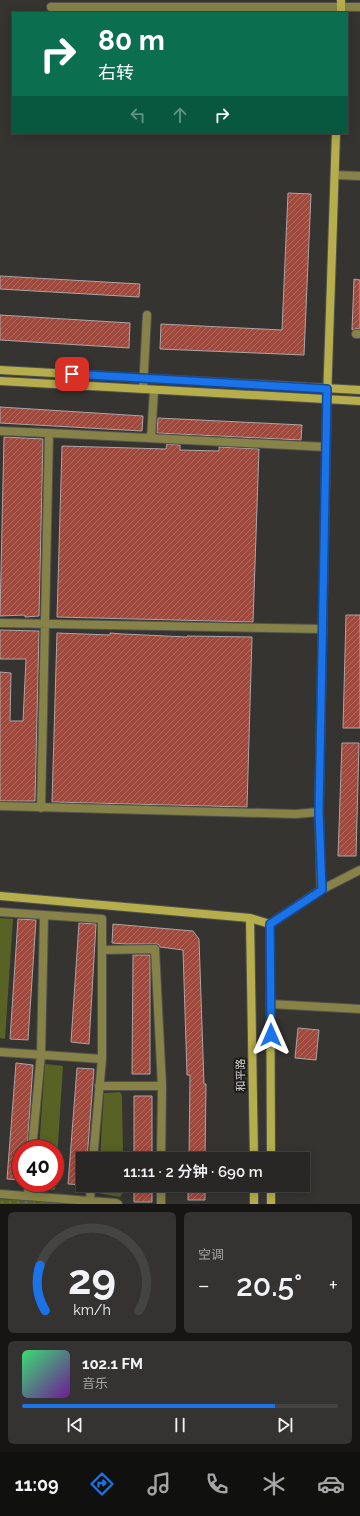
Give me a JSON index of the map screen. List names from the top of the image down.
{
  "streets": {
    "street": ["和平路"]
  },
  "page": {
    "turn": ["80 m", "右转"],
    "limit": "40",
    "trip": "11:11 · 2 分钟 · 690 m",
    "tile": "空调",
    "heat": ["−", "20.5°", "+"],
    "song": ["102.1 FM", "音乐"],
    "tabs": "11:09",
    "gauge": ["29", "km/h"]
  }
}
